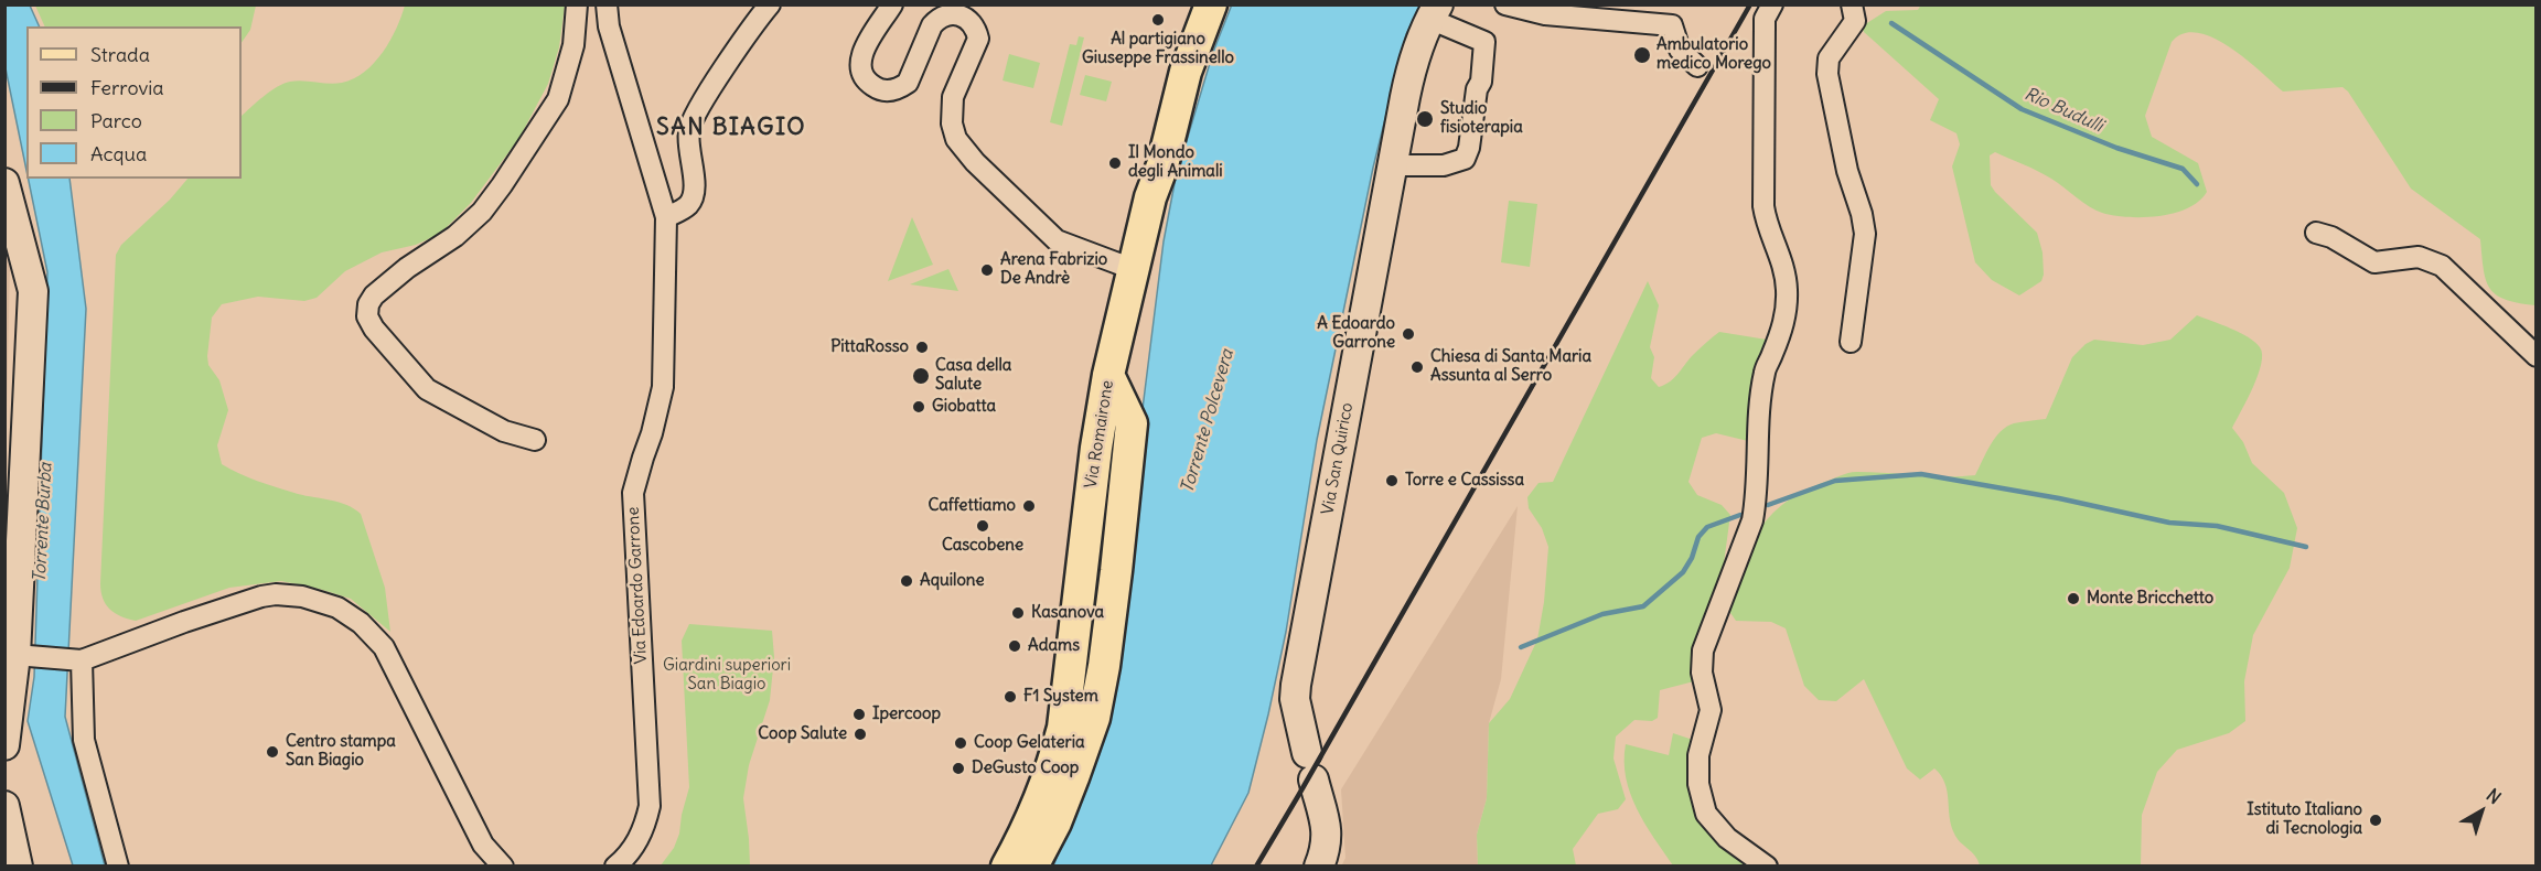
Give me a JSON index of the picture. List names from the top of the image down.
{
  "streets": {
    "main road": ["Via Romairone", "Via San Quirico"],
    "street": ["Via Edoardo Garrone"]
  },
  "districts": ["SAN BIAGIO"],
  "water": ["Rio Budulli", "Torrente Polcevera", "Torrente Burba"],
  "parks": ["Giardini superiori San Biagio"],
  "places": [
    "Al partigiano Giuseppe Frassinello",
    "Ambulatorio medico Morego",
    "Studio fisioterapia",
    "Il Mondo degli Animali",
    "Arena Fabrizio De Andrè",
    "A Edoardo Garrone",
    "PittaRosso",
    "Chiesa di Santa Maria Assunta al Serro",
    "Casa della Salute",
    "Giobatta",
    "Torre e Cassissa",
    "Caffettiamo",
    "Cascobene",
    "Aquilone",
    "Monte Bricchetto",
    "Kasanova",
    "Adams",
    "F1 System",
    "Ipercoop",
    "Coop Salute",
    "Coop Gelateria",
    "Centro stampa San Biagio",
    "DeGusto Coop",
    "Istituto Italiano di Tecnologia"
  ],
  "legend": [
    "Strada",
    "Ferrovia",
    "Parco",
    "Acqua"
  ],
  "north": "top right"
}
